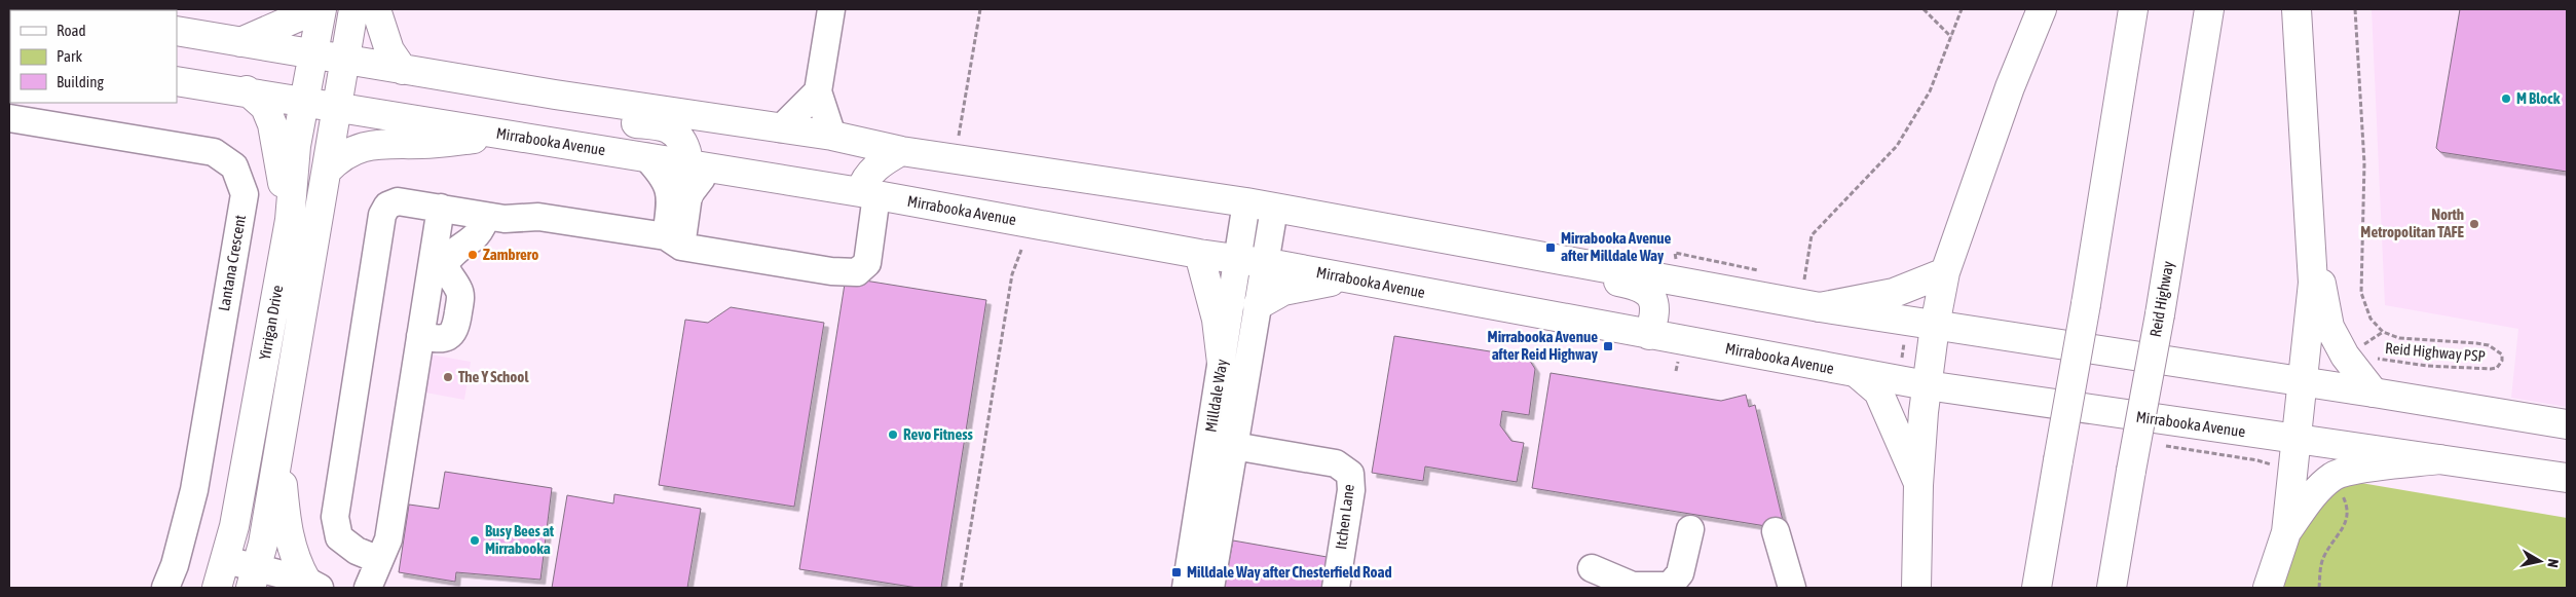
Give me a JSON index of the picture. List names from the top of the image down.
{
  "streets": {
    "main road": ["Mirrabooka Avenue", "Reid Highway", "Yirrigan Drive"],
    "street": ["Lantana Crescent", "Milldale Way", "Itchen Lane"],
    "path": ["Reid Highway PSP"]
  },
  "crossings": [
    ["Mirrabooka Avenue", "Yirrigan Drive"],
    ["Mirrabooka Avenue", "Milldale Way"],
    ["Milldale Way", "Itchen Lane"]
  ],
  "places": {
    "other": [
      "M Block",
      "North Metropolitan TAFE",
      "Zambrero",
      "The Y School",
      "Revo Fitness",
      "Busy Bees at Mirrabooka"
    ],
    "transit": ["Mirrabooka Avenue after Milldale Way", "Mirrabooka Avenue after Reid Highway", "Milldale Way after Chesterfield Road"]
  },
  "legend": ["Road", "Park", "Building"],
  "north": "right"
}
